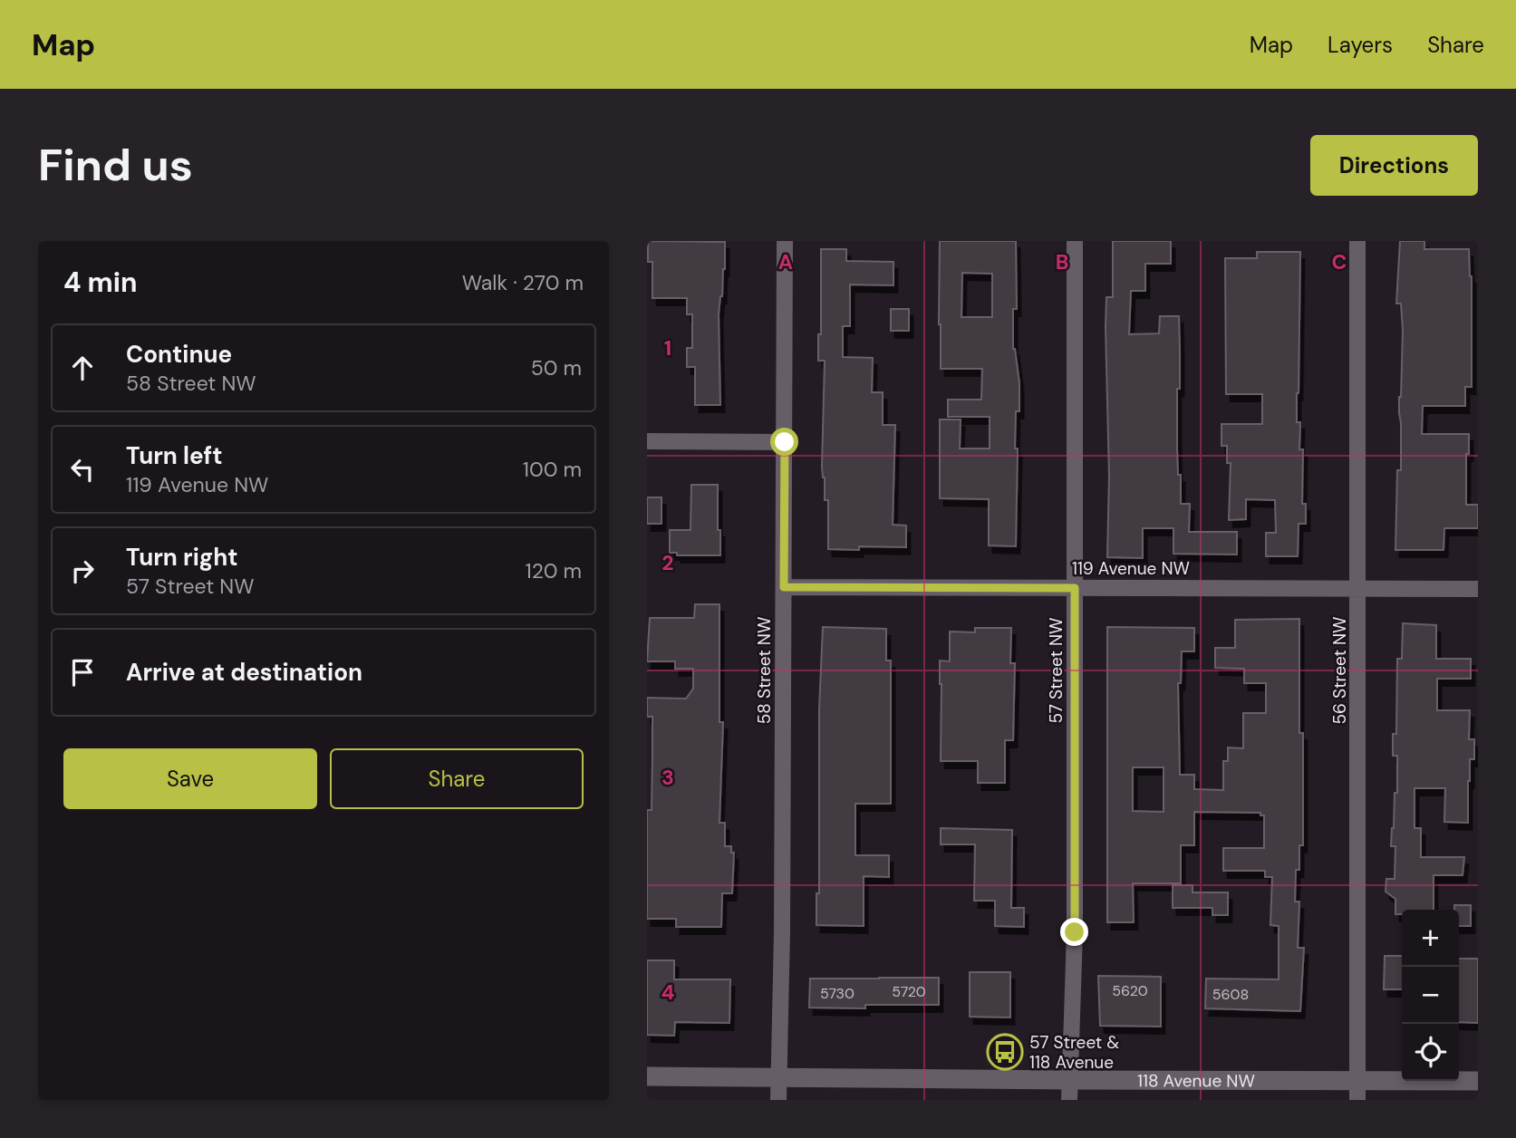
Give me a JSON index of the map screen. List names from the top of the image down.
{
  "streets": {
    "main road": ["118 Avenue NW"],
    "street": [
      "119 Avenue NW",
      "58 Street NW",
      "57 Street NW",
      "56 Street NW"
    ]
  },
  "crossings": [
    ["119 Avenue NW", "58 Street NW"],
    ["119 Avenue NW", "57 Street NW"],
    ["119 Avenue NW", "56 Street NW"],
    ["58 Street NW", "118 Avenue NW"],
    ["57 Street NW", "118 Avenue NW"],
    ["56 Street NW", "118 Avenue NW"]
  ],
  "places": {
    "bus stop": ["57 Street & 118 Avenue"]
  },
  "house_numbers": [
    "5620",
    "5720",
    "5730",
    "5608"
  ],
  "page": {
    "header": "Map",
    "nav": ["Map", "Layers", "Share"],
    "buttons": [
      "Directions",
      ["Save", "Share"]
    ],
    "title": "Find us",
    "heading": ["4 min", "Walk · 270 m"],
    "list": [
      ["Continue", "58 Street NW", "50 m"],
      ["Turn left", "119 Avenue NW", "100 m"],
      ["Turn right", "57 Street NW", "120 m"],
      "Arrive at destination"
    ],
    "map_buttons": ["+", "−"]
  },
  "grid": {
    "columns": ["A", "B", "C"],
    "rows": [
      "1",
      "2",
      "3",
      "4"
    ]
  }
}
